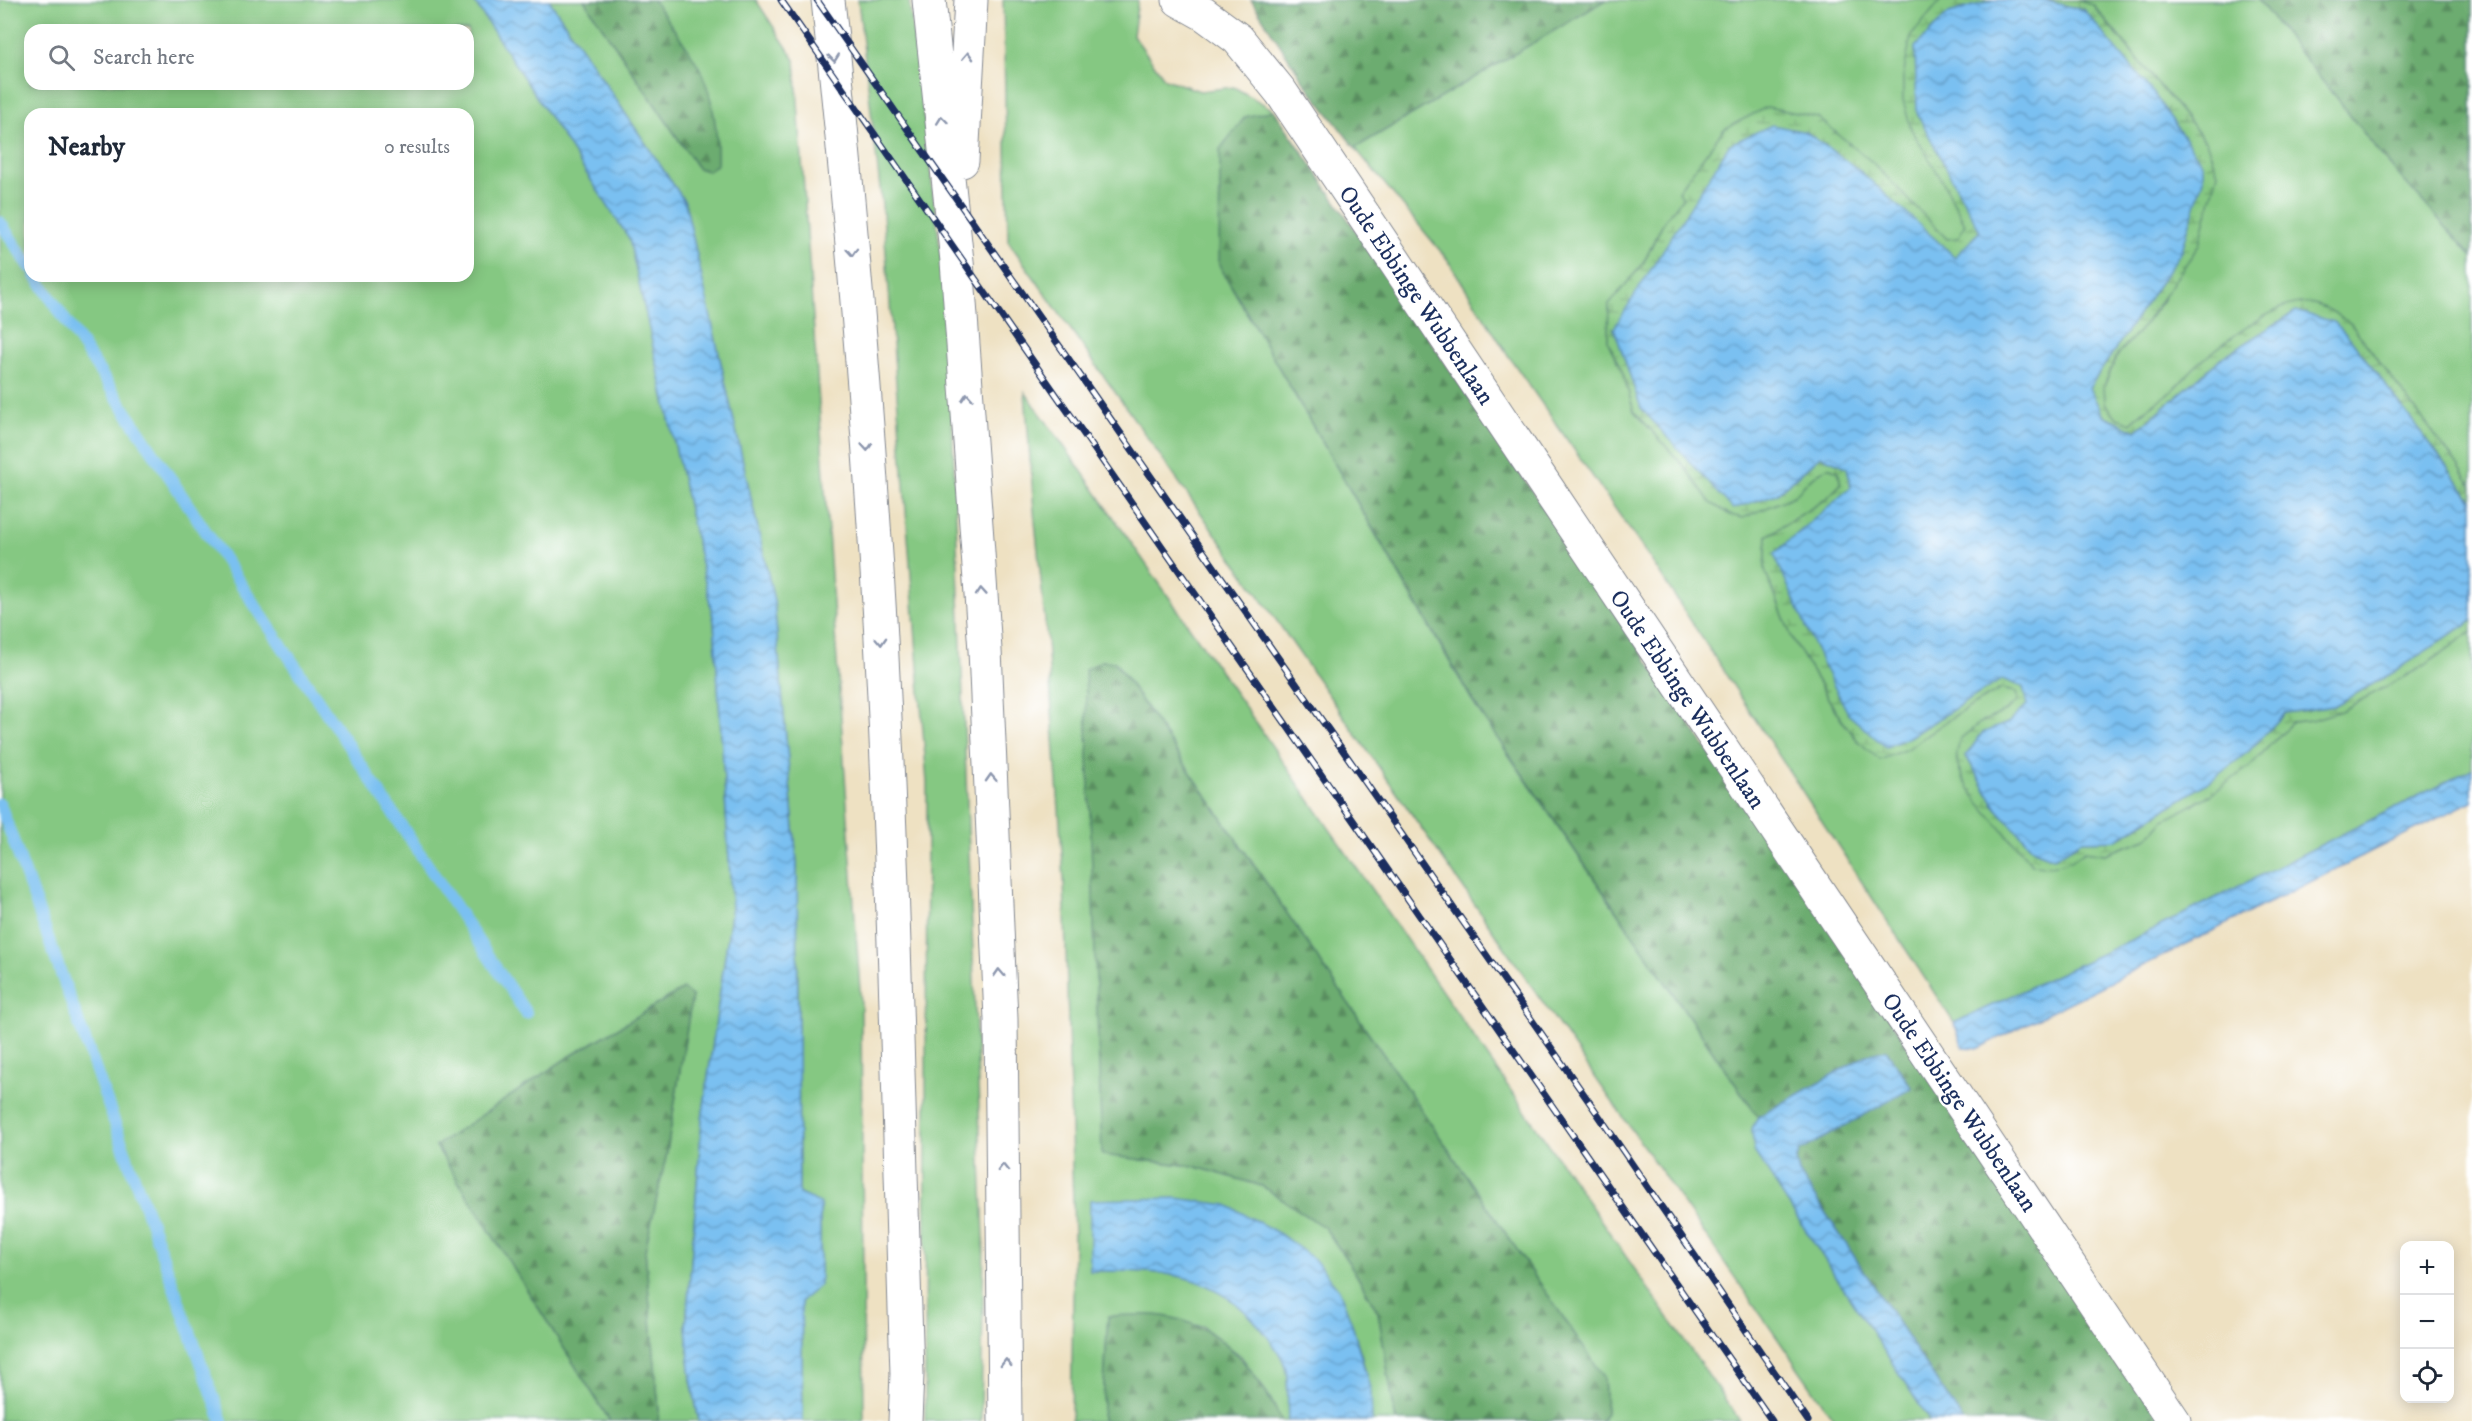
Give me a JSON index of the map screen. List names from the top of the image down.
{
  "streets": {
    "main road": ["Oude Ebbinge Wubbenlaan"]
  },
  "page": {
    "search": "Search here",
    "heading": ["Nearby", "0 results"],
    "map_buttons": ["+", "−"]
  }
}
